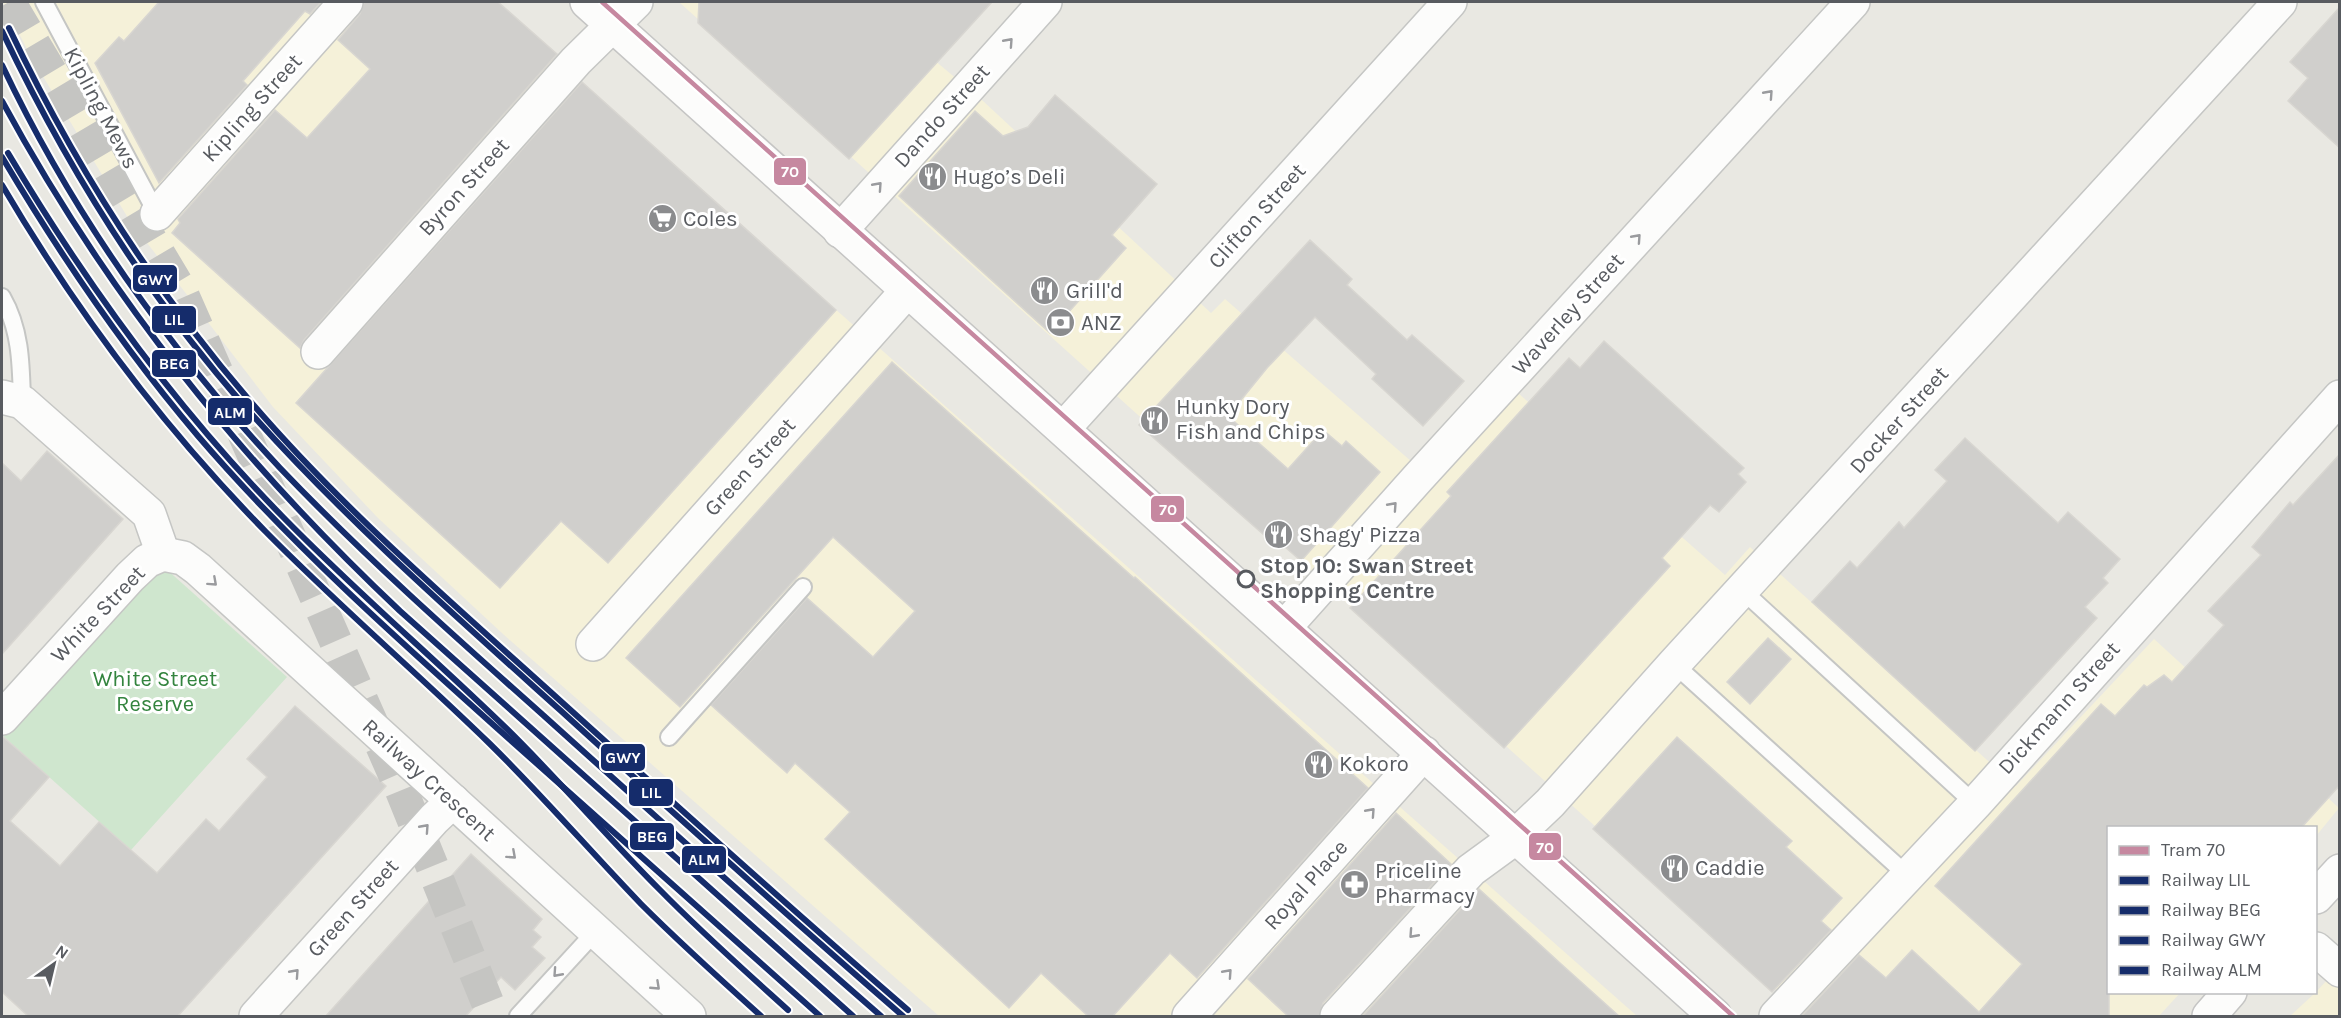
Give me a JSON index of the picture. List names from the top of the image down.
{
  "streets": {
    "street": [
      "Kipling Street",
      "Dando Street",
      "Byron Street",
      "Clifton Street",
      "Waverley Street",
      "Docker Street",
      "Green Street",
      "White Street",
      "Dickmann Street",
      "Railway Crescent",
      "Royal Place"
    ],
    "lane": ["Kipling Mews"]
  },
  "crossings": [
    ["Kipling Mews", "Kipling Street"],
    ["Green Street", "Railway Crescent"],
    ["White Street", "Railway Crescent"]
  ],
  "one_way": [
    "Dando Street",
    "Waverley Street",
    "Green Street",
    "Railway Crescent",
    "Royal Place"
  ],
  "parks": ["White Street Reserve"],
  "places": {
    "restaurant": [
      "Hugo’s Deli",
      "Grill'd",
      "Hunky Dory Fish and Chips",
      "Shagy' Pizza",
      "Kokoro",
      "Caddie"
    ],
    "supermarket": ["Coles"],
    "bank": ["ANZ"],
    "other": ["Stop 10: Swan Street Shopping Centre"],
    "pharmacy": ["Priceline Pharmacy"]
  },
  "lines": [
    "tram line 70",
    "rail line GWY",
    "rail line LIL",
    "rail line ALM",
    "rail line BEG"
  ],
  "legend": [
    "Tram 70",
    "Railway LIL",
    "Railway BEG",
    "Railway GWY",
    "Railway ALM"
  ],
  "north": "top right"
}
